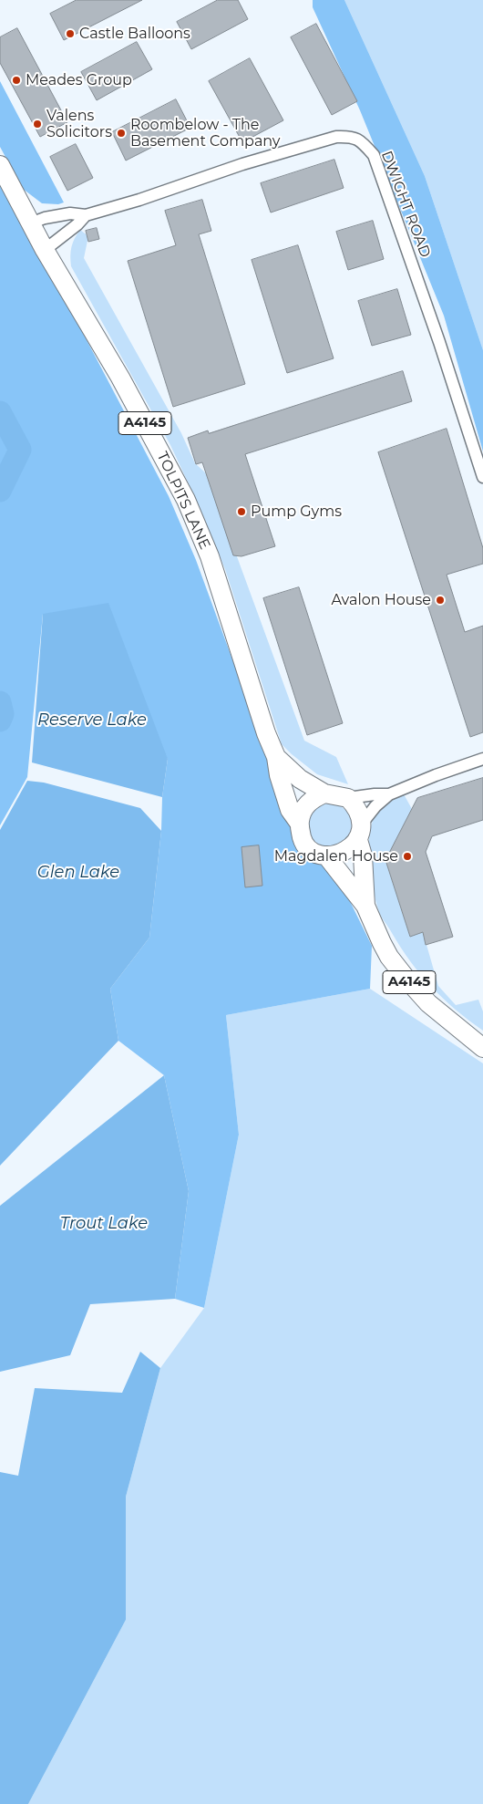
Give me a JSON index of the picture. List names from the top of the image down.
{
  "streets": {
    "main road": ["A4145", "TOLPITS LANE"],
    "street": ["DWIGHT ROAD"]
  },
  "water": ["Reserve Lake", "Glen Lake", "Trout Lake"],
  "places": [
    "Castle Balloons",
    "Meades Group",
    "Valens Solicitors",
    "Roombelow - The Basement Company",
    "Pump Gyms",
    "Avalon House",
    "Magdalen House"
  ]
}
